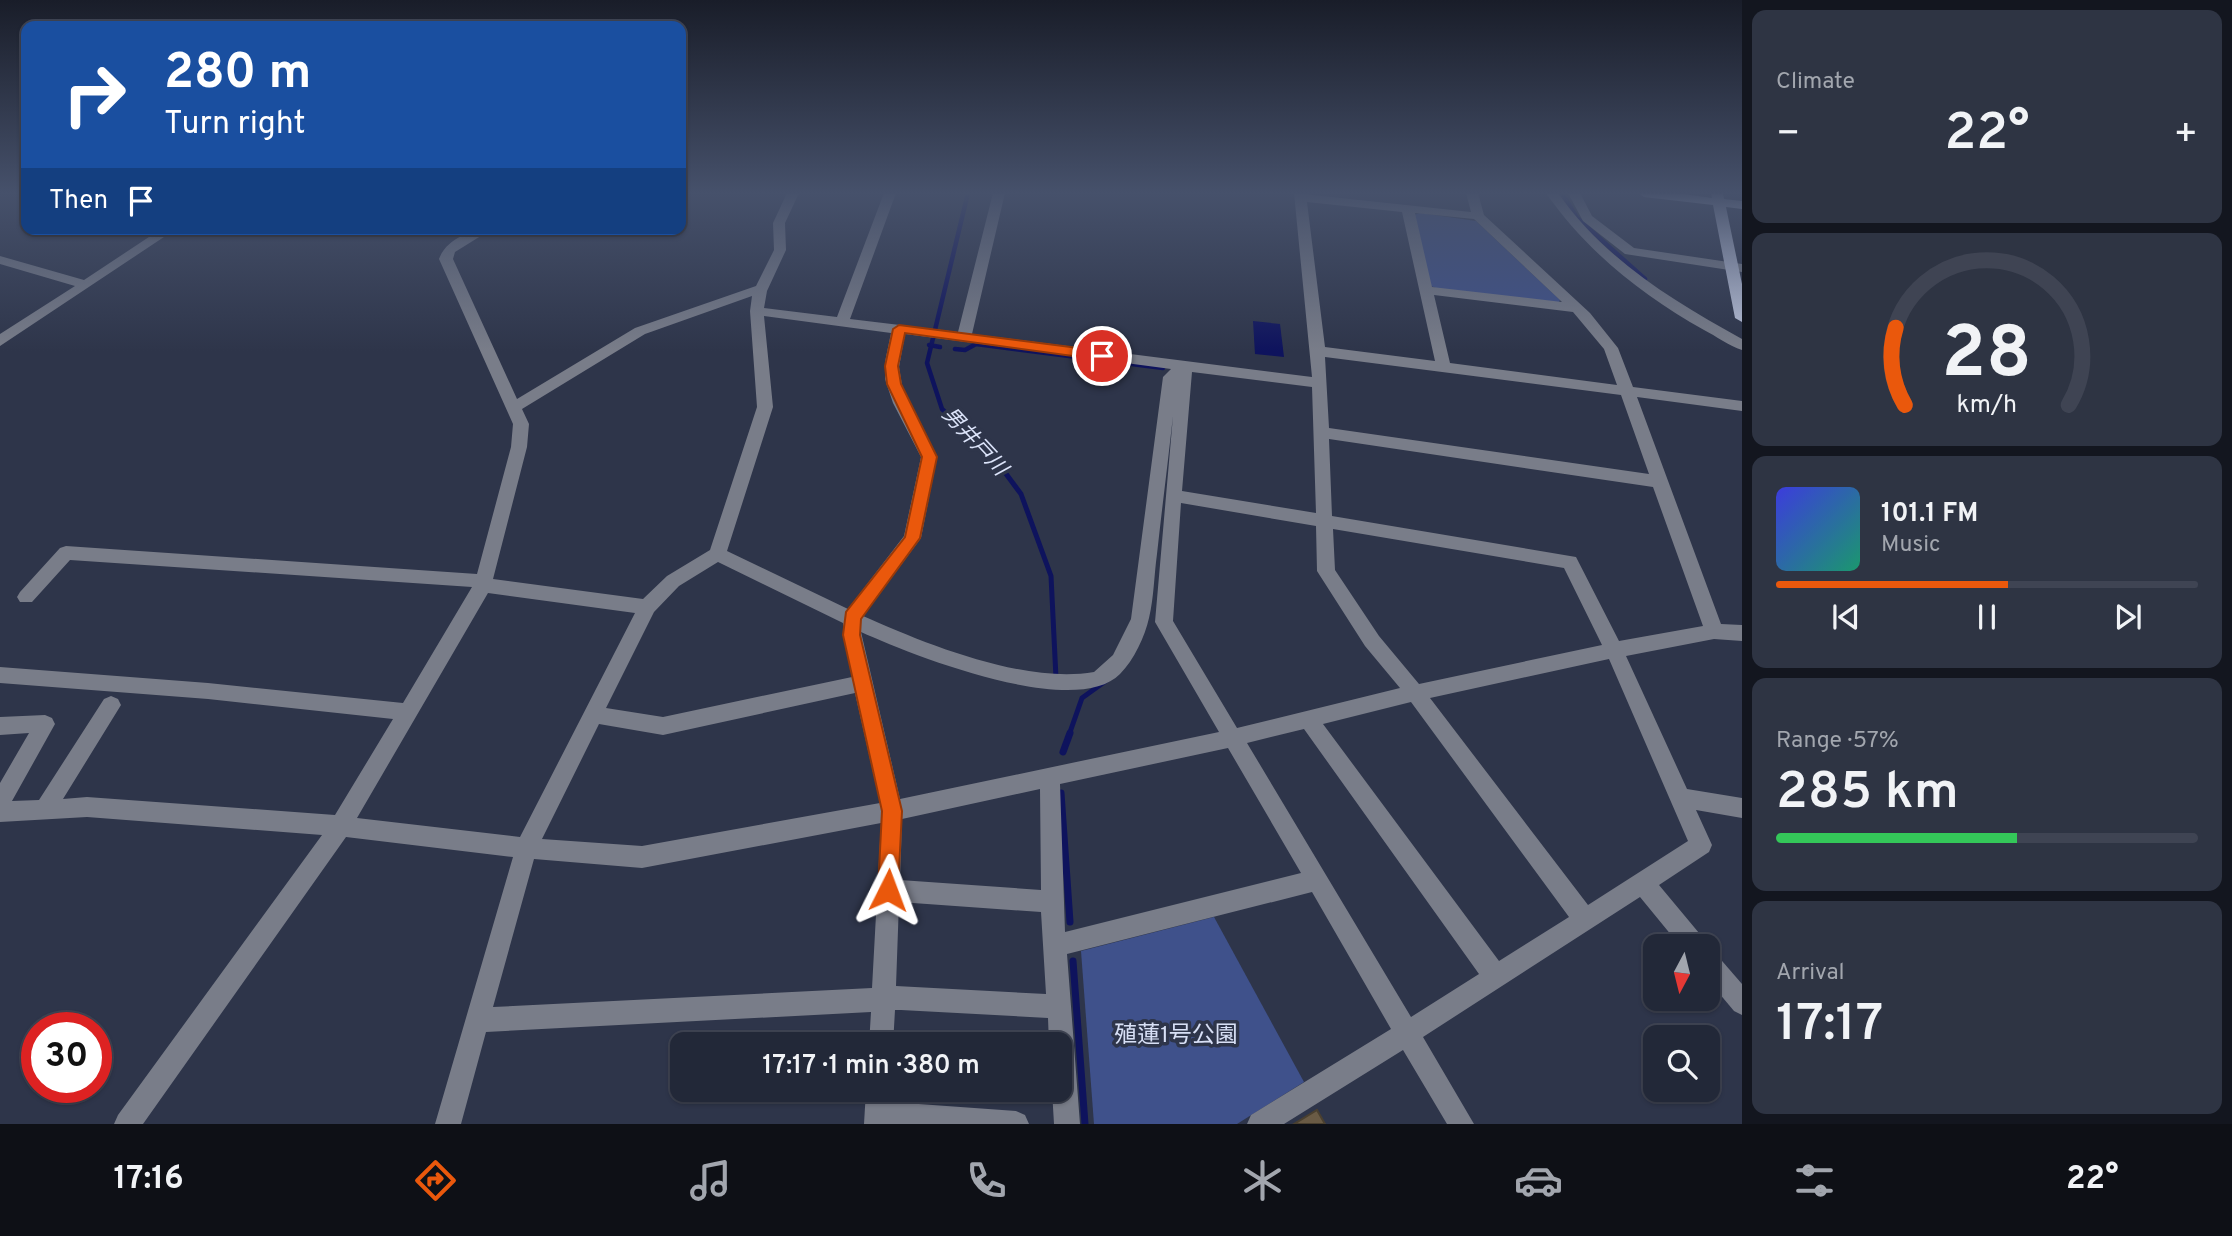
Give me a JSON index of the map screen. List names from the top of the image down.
{
  "water": ["男井戸川"],
  "parks": ["殖蓮1号公園"],
  "north": "bottom",
  "page": {
    "tile": [
      "Climate",
      ["Range · 57%", "285 km"],
      ["Arrival", "17:17"]
    ],
    "turn": ["280 m", "Turn right"],
    "heat": ["−", "22°", "+"],
    "then": "Then",
    "song": ["101.1 FM", "Music"],
    "limit": "30",
    "trip": "17:17 · 1 min · 380 m",
    "tabs": ["17:16", "22°"],
    "gauge": ["28", "km/h"]
  }
}
